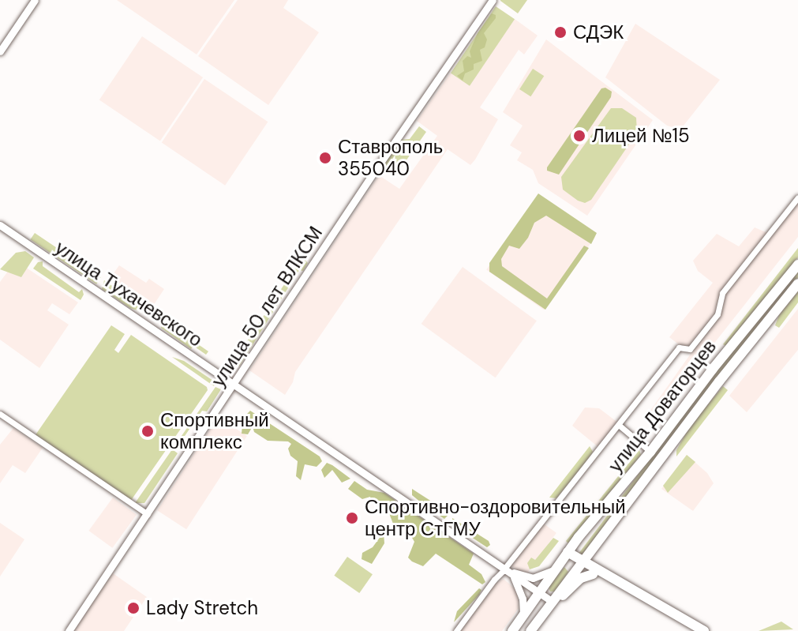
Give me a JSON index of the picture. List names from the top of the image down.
{
  "streets": {
    "main road": ["улица Доваторцев"],
    "street": ["улица Тухачевского", "улица 50 лет ВЛКСМ"]
  },
  "crossings": [
    ["улица Тухачевского", "улица 50 лет ВЛКСМ"],
    ["улица Тухачевского", "улица Доваторцев"]
  ],
  "places": [
    "СДЭК",
    "Лицей №15",
    "Ставрополь 355040",
    "Спортивный комплекс",
    "Спортивно-оздоровительный центр СтГМУ",
    "Lady Stretch"
  ]
}
